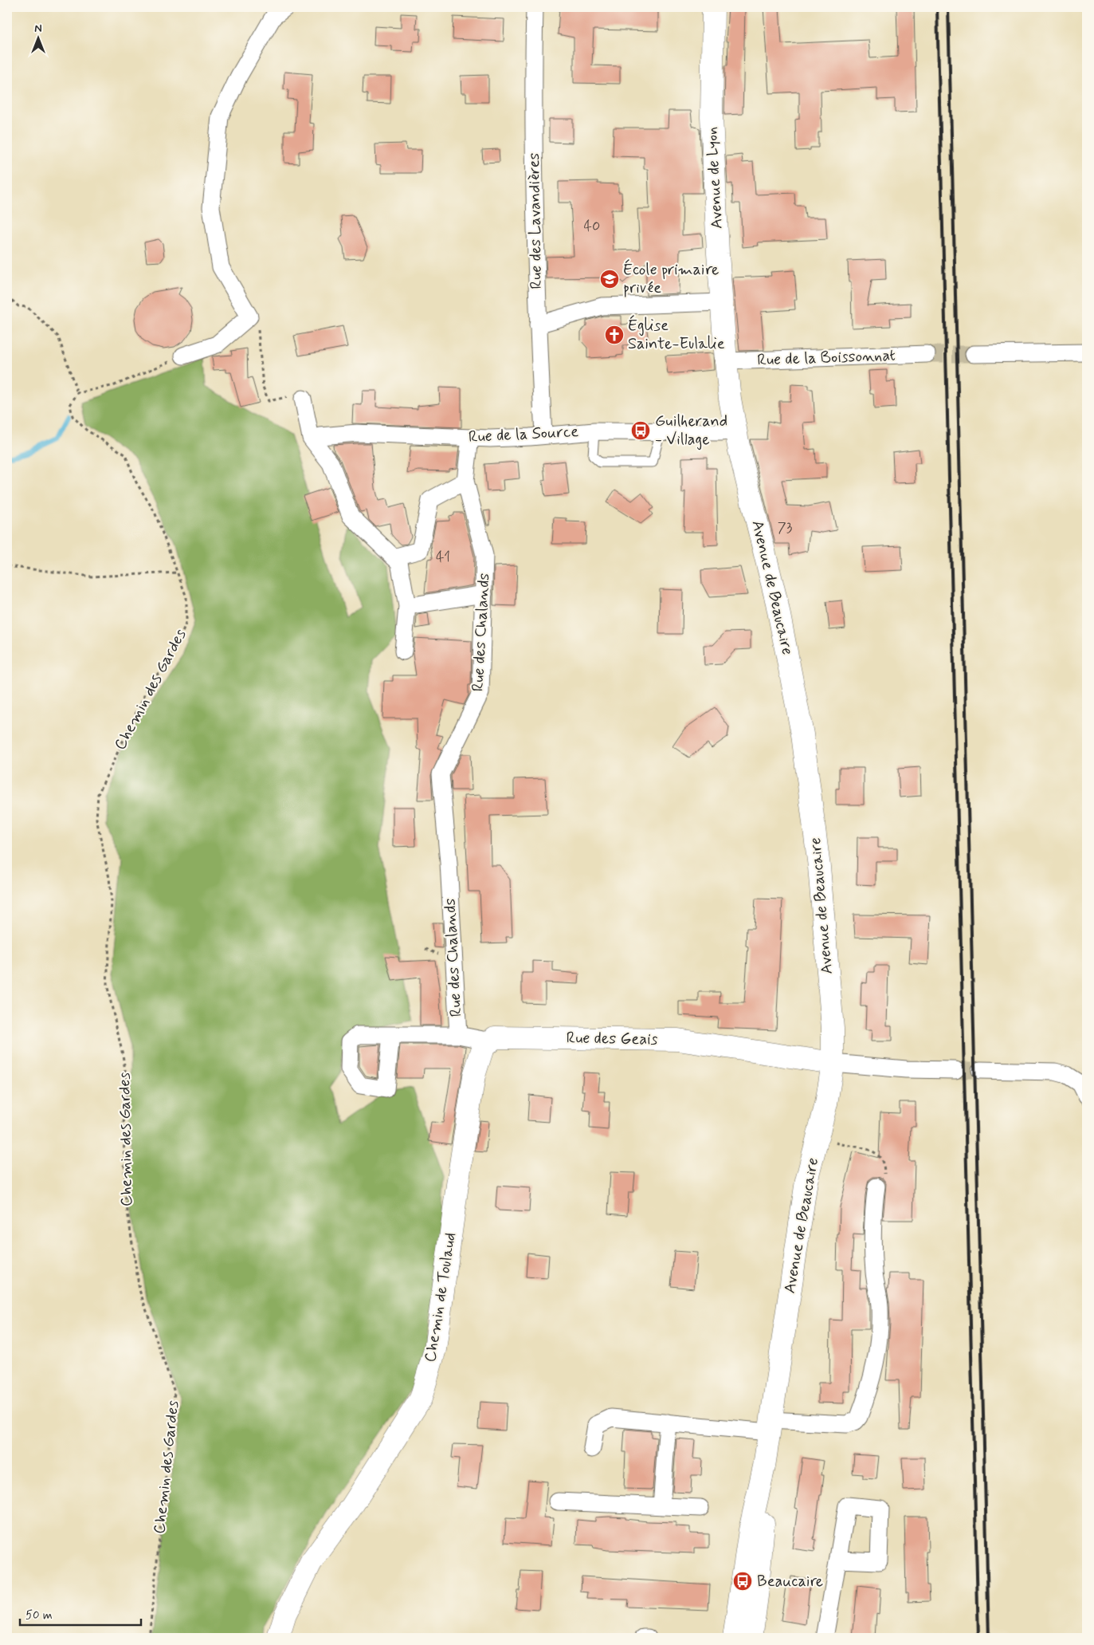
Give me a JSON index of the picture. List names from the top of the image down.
{
  "streets": {
    "main road": [
      "Avenue de Lyon",
      "Avenue de Beaucaire",
      "Rue des Geais",
      "Chemin de Toulaud"
    ],
    "street": [
      "Rue des Lavandières",
      "Rue de la Boissonnat",
      "Rue de la Source",
      "Rue des Chalands"
    ],
    "path": ["Chemin des Gardes"]
  },
  "crossings": [
    ["Avenue de Lyon", "Rue de la Boissonnat"],
    ["Avenue de Lyon", "Avenue de Beaucaire"],
    ["Rue des Lavandières", "Rue de la Source"],
    ["Rue de la Boissonnat", "Avenue de Beaucaire"],
    ["Rue de la Source", "Avenue de Beaucaire"],
    ["Rue de la Source", "Rue des Chalands"],
    ["Avenue de Beaucaire", "Rue des Geais"],
    ["Rue des Chalands", "Rue des Geais"],
    ["Rue des Geais", "Chemin de Toulaud"]
  ],
  "places": {
    "school or university": ["École primaire privée"],
    "church": ["Église Sainte-Eulalie"],
    "bus stop": ["Guilherand - Village", "Beaucaire"]
  },
  "house_numbers": ["40", "73", "41"],
  "scale_bar": "50 m",
  "north": "top"
}
